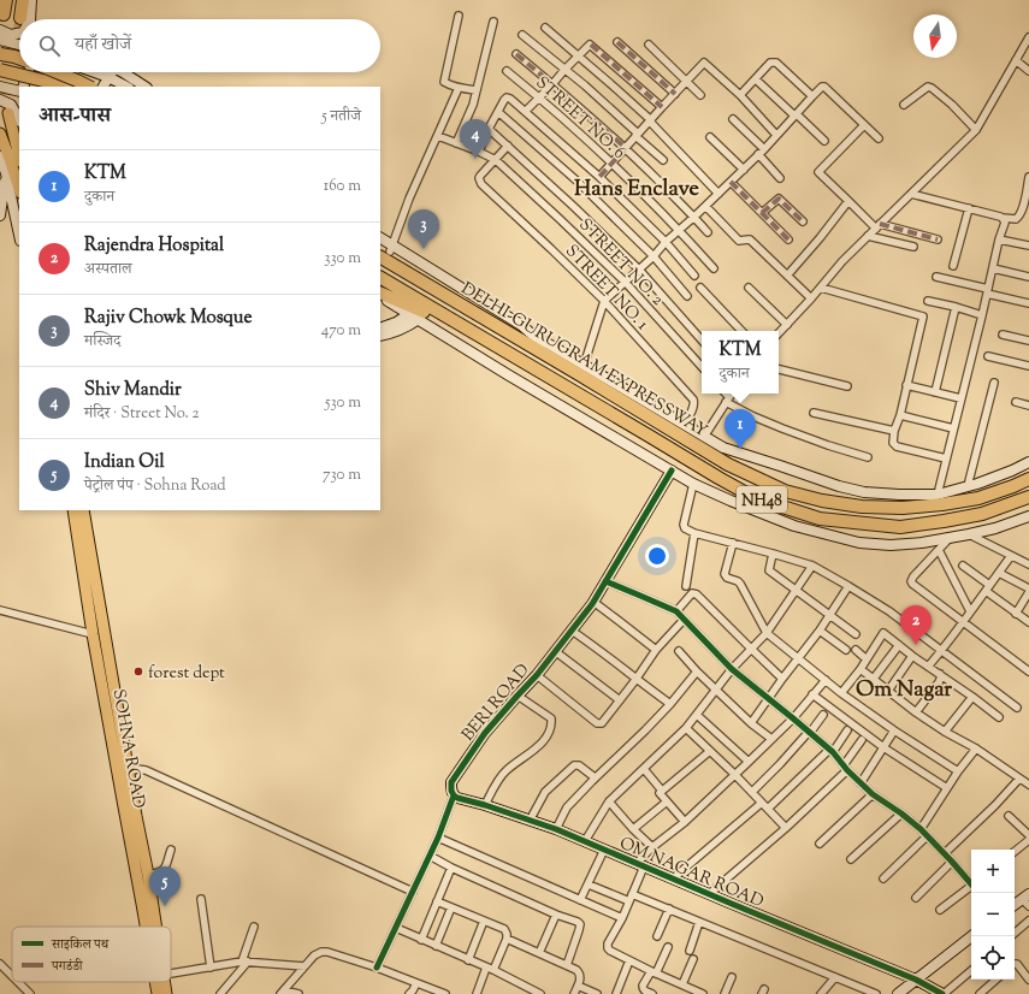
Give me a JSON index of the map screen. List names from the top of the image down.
{
  "streets": {
    "highway": ["DELHI-GURUGRAM EXPRESSWAY", "NH48"],
    "main road": ["BERI ROAD", "SOHNA ROAD", "OM NAGAR ROAD"],
    "street": ["STREET NO. 6", "STREET NO. 2", "STREET NO. 1"]
  },
  "crossings": [
    ["STREET NO. 2", "STREET NO. 1"],
    ["BERI ROAD", "OM NAGAR ROAD"]
  ],
  "districts": ["Hans Enclave", "Om Nagar"],
  "places": ["forest dept"],
  "legend": ["साइकिल पथ", "पगडंडी"],
  "north": "bottom",
  "page": {
    "search": "यहाँ खोजें",
    "heading": ["आस-पास", "5 नतीजे"],
    "pins": [
      "4",
      "3",
      "1",
      "2",
      "5"
    ],
    "list": [
      {
        "mark": "1",
        "name": "KTM",
        "note": "दुकान",
        "value": "160 m"
      },
      {
        "mark": "2",
        "name": "Rajendra Hospital",
        "note": "अस्पताल",
        "value": "330 m"
      },
      {
        "mark": "3",
        "name": "Rajiv Chowk Mosque",
        "note": "मस्जिद",
        "value": "470 m"
      },
      {
        "mark": "4",
        "name": "Shiv Mandir",
        "note": "मंदिर · Street No. 2",
        "value": "530 m"
      },
      {
        "mark": "5",
        "name": "Indian Oil",
        "note": "पेट्रोल पंप · Sohna Road",
        "value": "730 m"
      }
    ],
    "popup": ["KTM", "दुकान"],
    "map_buttons": ["+", "−"]
  }
}
